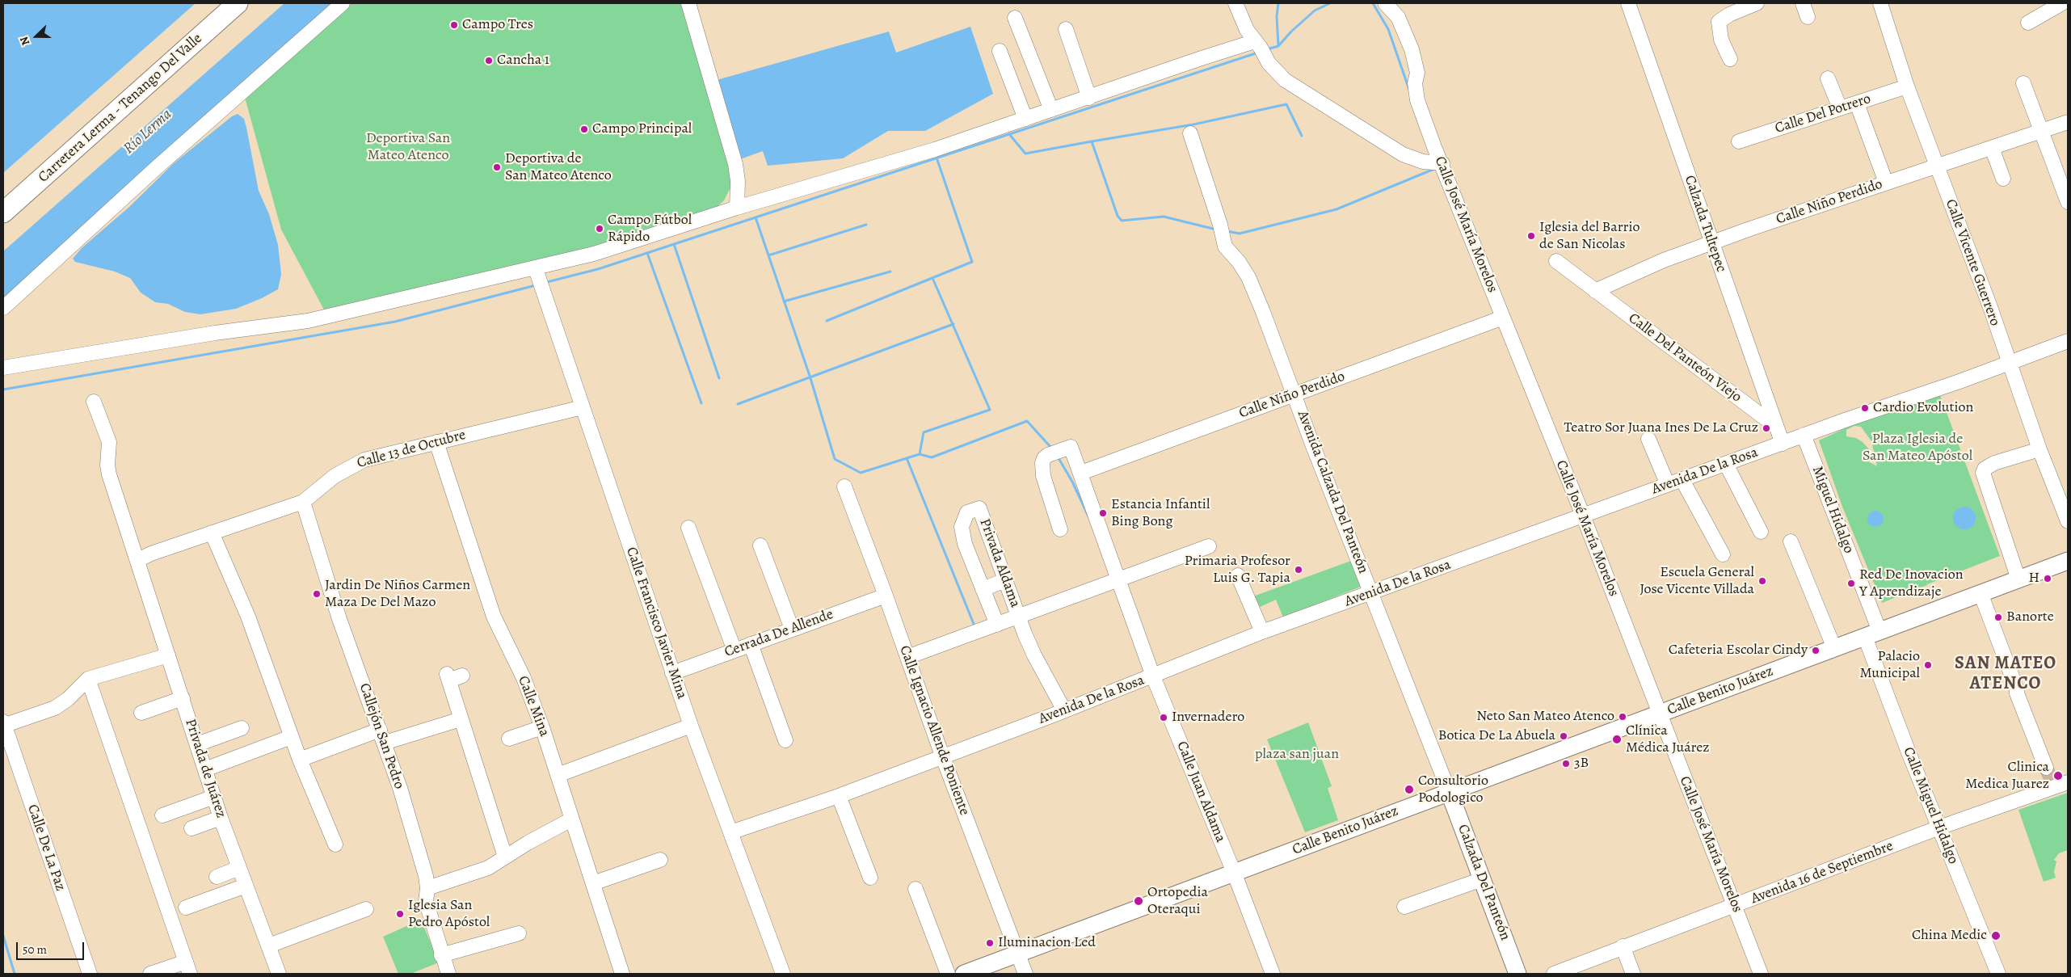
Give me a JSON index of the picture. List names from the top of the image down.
{
  "streets": {
    "highway": ["Carretera Lerma - Tenango Del Valle"],
    "main road": ["Calle Benito Juárez", "Calzada Del Panteón"],
    "street": [
      "Calle Del Potrero",
      "Calle Niño Perdido",
      "Calzada Tultepec",
      "Calle José María Morelos",
      "Calle Vicente Guerrero",
      "Calle Del Panteón Viejo",
      "Calle 13 de Octubre",
      "Avenida De la Rosa",
      "Avenida Calzada Del Panteón",
      "Miguel Hidalgo",
      "Privada Aldama",
      "Calle Francisco Javier Mina",
      "Cerrada De Allende",
      "Calle Mina",
      "Calle Ignacio Allende Poniente",
      "Callejón San Pedro",
      "Privada de Juárez",
      "Calle Juan Aldama",
      "Calle Miguel Hidalgo",
      "Calle De La Paz",
      "Avenida 16 de Septiembre"
    ]
  },
  "crossings": [
    ["Calle Del Potrero", "Calle Vicente Guerrero"],
    ["Calle Niño Perdido", "Calzada Tultepec"],
    ["Calle Niño Perdido", "Calle José María Morelos"],
    ["Calle Niño Perdido", "Calle Vicente Guerrero"],
    ["Calle Niño Perdido", "Calle Del Panteón Viejo"],
    ["Calle Niño Perdido", "Avenida Calzada Del Panteón"],
    ["Calle Niño Perdido", "Calle Juan Aldama"],
    ["Calzada Tultepec", "Calle Del Panteón Viejo"],
    ["Calzada Tultepec", "Avenida De la Rosa"],
    ["Calle José María Morelos", "Avenida De la Rosa"],
    ["Calle José María Morelos", "Calle Benito Juárez"],
    ["Calle José María Morelos", "Avenida 16 de Septiembre"],
    ["Calle Vicente Guerrero", "Avenida De la Rosa"],
    ["Calle 13 de Octubre", "Calle Francisco Javier Mina"],
    ["Calle 13 de Octubre", "Calle Mina"],
    ["Calle 13 de Octubre", "Callejón San Pedro"],
    ["Calle 13 de Octubre", "Privada de Juárez"],
    ["Avenida De la Rosa", "Avenida Calzada Del Panteón"],
    ["Avenida De la Rosa", "Miguel Hidalgo"],
    ["Avenida De la Rosa", "Privada Aldama"],
    ["Avenida De la Rosa", "Calle Francisco Javier Mina"],
    ["Avenida De la Rosa", "Calle Ignacio Allende Poniente"],
    ["Avenida De la Rosa", "Calle Juan Aldama"],
    ["Avenida Calzada Del Panteón", "Calle Benito Juárez"],
    ["Avenida Calzada Del Panteón", "Calzada Del Panteón"],
    ["Miguel Hidalgo", "Calle Benito Juárez"],
    ["Miguel Hidalgo", "Calle Miguel Hidalgo"],
    ["Calle Francisco Javier Mina", "Cerrada De Allende"],
    ["Cerrada De Allende", "Calle Ignacio Allende Poniente"],
    ["Calle Benito Juárez", "Calle Ignacio Allende Poniente"],
    ["Calle Benito Juárez", "Calle Juan Aldama"],
    ["Calle Benito Juárez", "Calle Miguel Hidalgo"],
    ["Calle Benito Juárez", "Calzada Del Panteón"],
    ["Calle Miguel Hidalgo", "Avenida 16 de Septiembre"]
  ],
  "districts": ["SAN MATEO ATENCO"],
  "water": ["Río Lerma"],
  "parks": ["Deportiva San Mateo Atenco", "Plaza Iglesia de San Mateo Apóstol", "plaza san juan"],
  "places": [
    "Campo Tres",
    "Cancha 1",
    "Campo Principal",
    "Deportiva de San Mateo Atenco",
    "Campo Fútbol Rápido",
    "Iglesia del Barrio de San Nicolas",
    "Cardio Evolution",
    "Teatro Sor Juana Ines De La Cruz",
    "Estancia Infantil Bing Bong",
    "Primaria Profesor Luis G. Tapia",
    "H",
    "Escuela General Jose Vicente Villada",
    "Red De Inovacion Y Aprendizaje",
    "Jardin De Niños Carmen Maza De Del Mazo",
    "Banorte",
    "Cafeteria Escolar Cindy",
    "Palacio Municipal",
    "Neto San Mateo Atenco",
    "Invernadero",
    "Botica De La Abuela",
    "Clínica Médica Juárez",
    "3B",
    "Clinica Medica Juarez",
    "Consultorio Podologico",
    "Ortopedia Oteraqui",
    "Iglesia San Pedro Apóstol",
    "China Medic",
    "Iluminacion Led"
  ],
  "scale_bar": "50 m",
  "north": "left"
}
